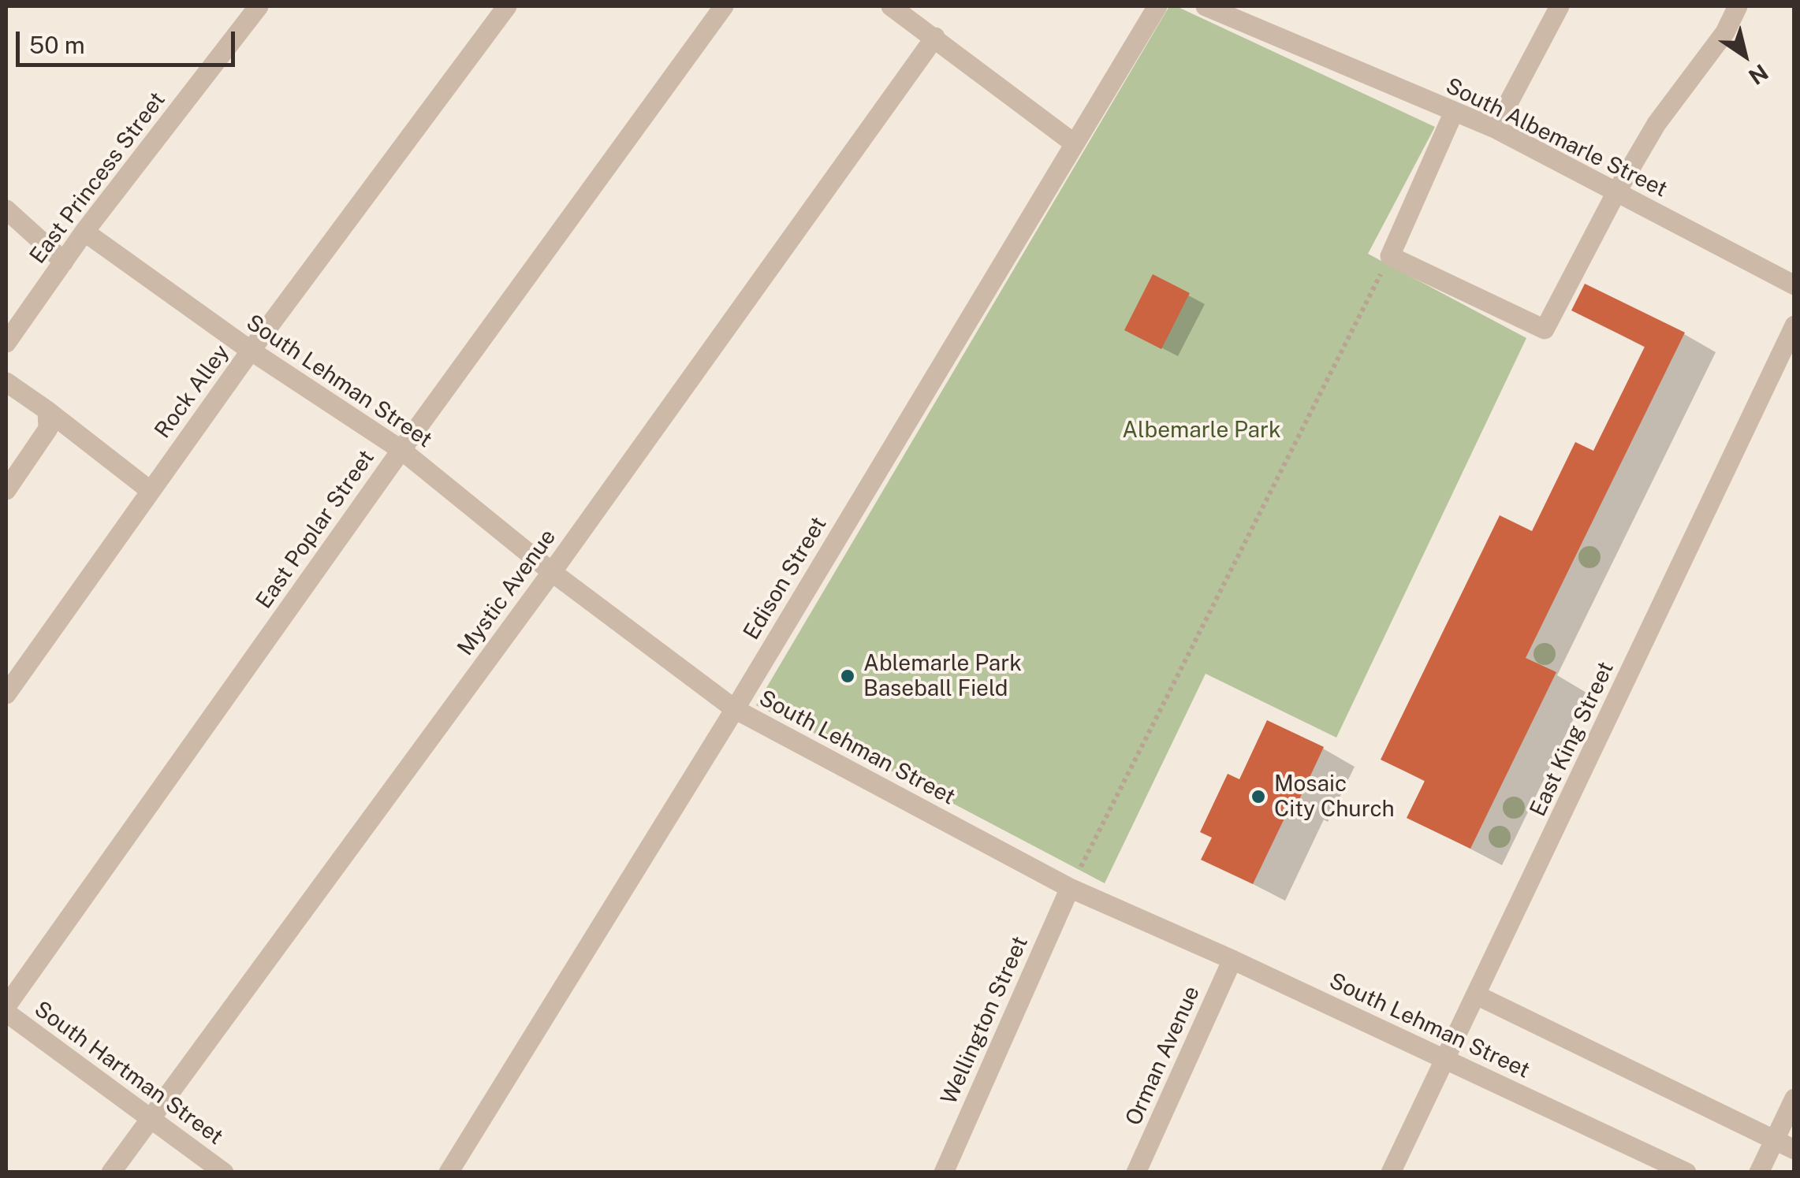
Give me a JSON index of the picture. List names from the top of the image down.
{
  "streets": {
    "street": [
      "South Albemarle Street",
      "East Princess Street",
      "South Lehman Street",
      "Rock Alley",
      "East Poplar Street",
      "Edison Street",
      "Mystic Avenue",
      "East King Street",
      "Wellington Street",
      "Orman Avenue",
      "South Hartman Street"
    ]
  },
  "crossings": [
    ["East Princess Street", "South Lehman Street"],
    ["South Lehman Street", "Rock Alley"],
    ["South Lehman Street", "East Poplar Street"],
    ["South Lehman Street", "Edison Street"],
    ["South Lehman Street", "Mystic Avenue"],
    ["South Lehman Street", "East King Street"],
    ["South Lehman Street", "Wellington Street"],
    ["South Lehman Street", "Orman Avenue"],
    ["Mystic Avenue", "South Hartman Street"]
  ],
  "parks": ["Albemarle Park"],
  "places": ["Ablemarle Park Baseball Field", "Mosaic City Church"],
  "scale_bar": "50 m",
  "north": "bottom right"
}
